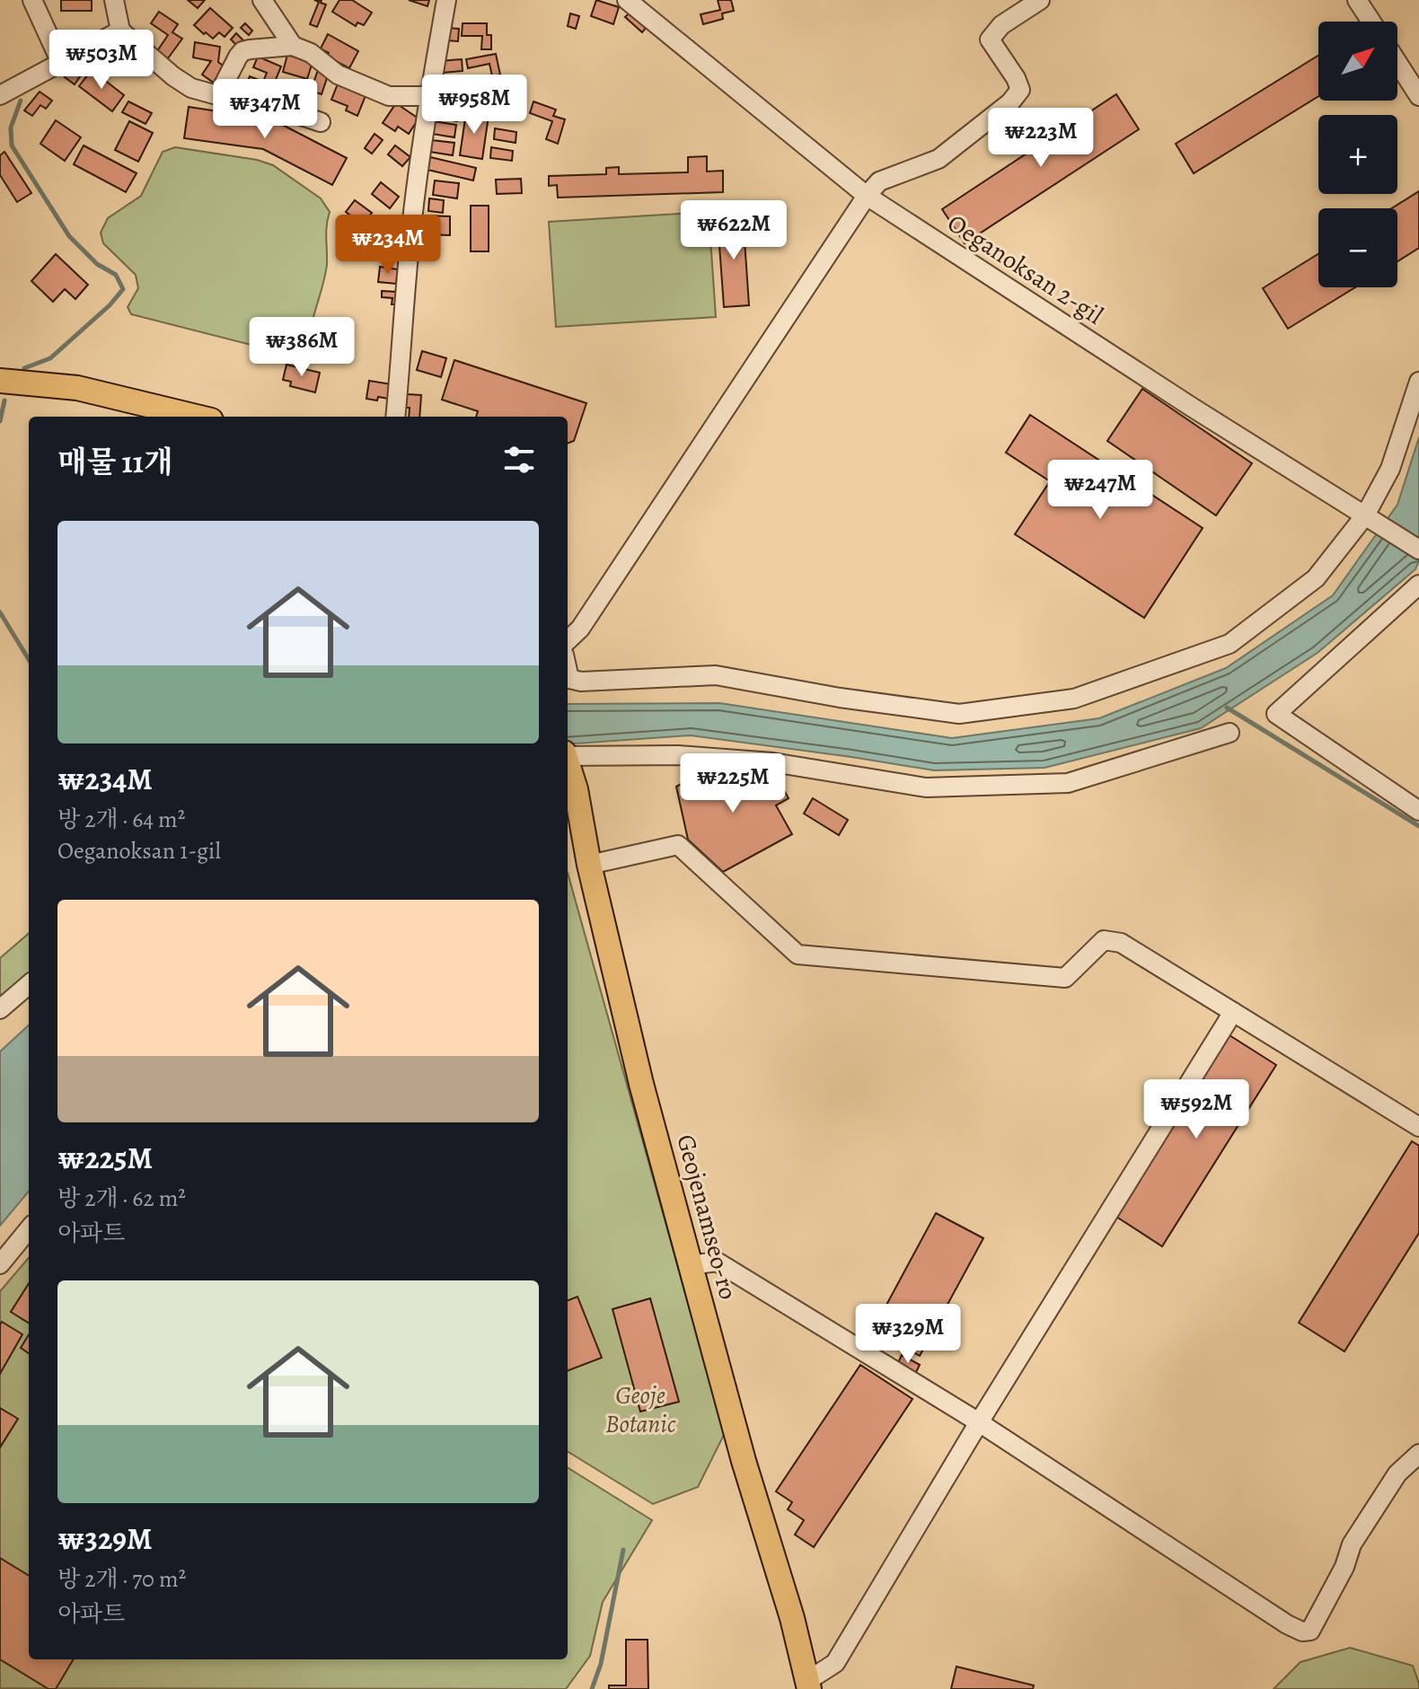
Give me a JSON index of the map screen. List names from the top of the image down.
{
  "streets": {
    "main road": ["Geojenamseo-ro"],
    "street": ["Oeganoksan 2-gil"]
  },
  "parks": ["Geoje Botanic"],
  "north": "top right",
  "page": {
    "map_buttons": ["+", "−"],
    "price": [
      "₩503M",
      "₩958M",
      "₩347M",
      "₩223M",
      "₩622M",
      "₩234M",
      "₩386M",
      "₩247M",
      "₩225M",
      "₩592M",
      "₩329M"
    ],
    "heading": "매물 11개",
    "list": [
      {
        "name": "₩234M",
        "note": "방 2개 · 64 m² · Oeganoksan 1-gil"
      },
      {
        "name": "₩225M",
        "note": "방 2개 · 62 m² · 아파트"
      },
      {
        "name": "₩329M",
        "note": "방 2개 · 70 m² · 아파트"
      }
    ]
  }
}
